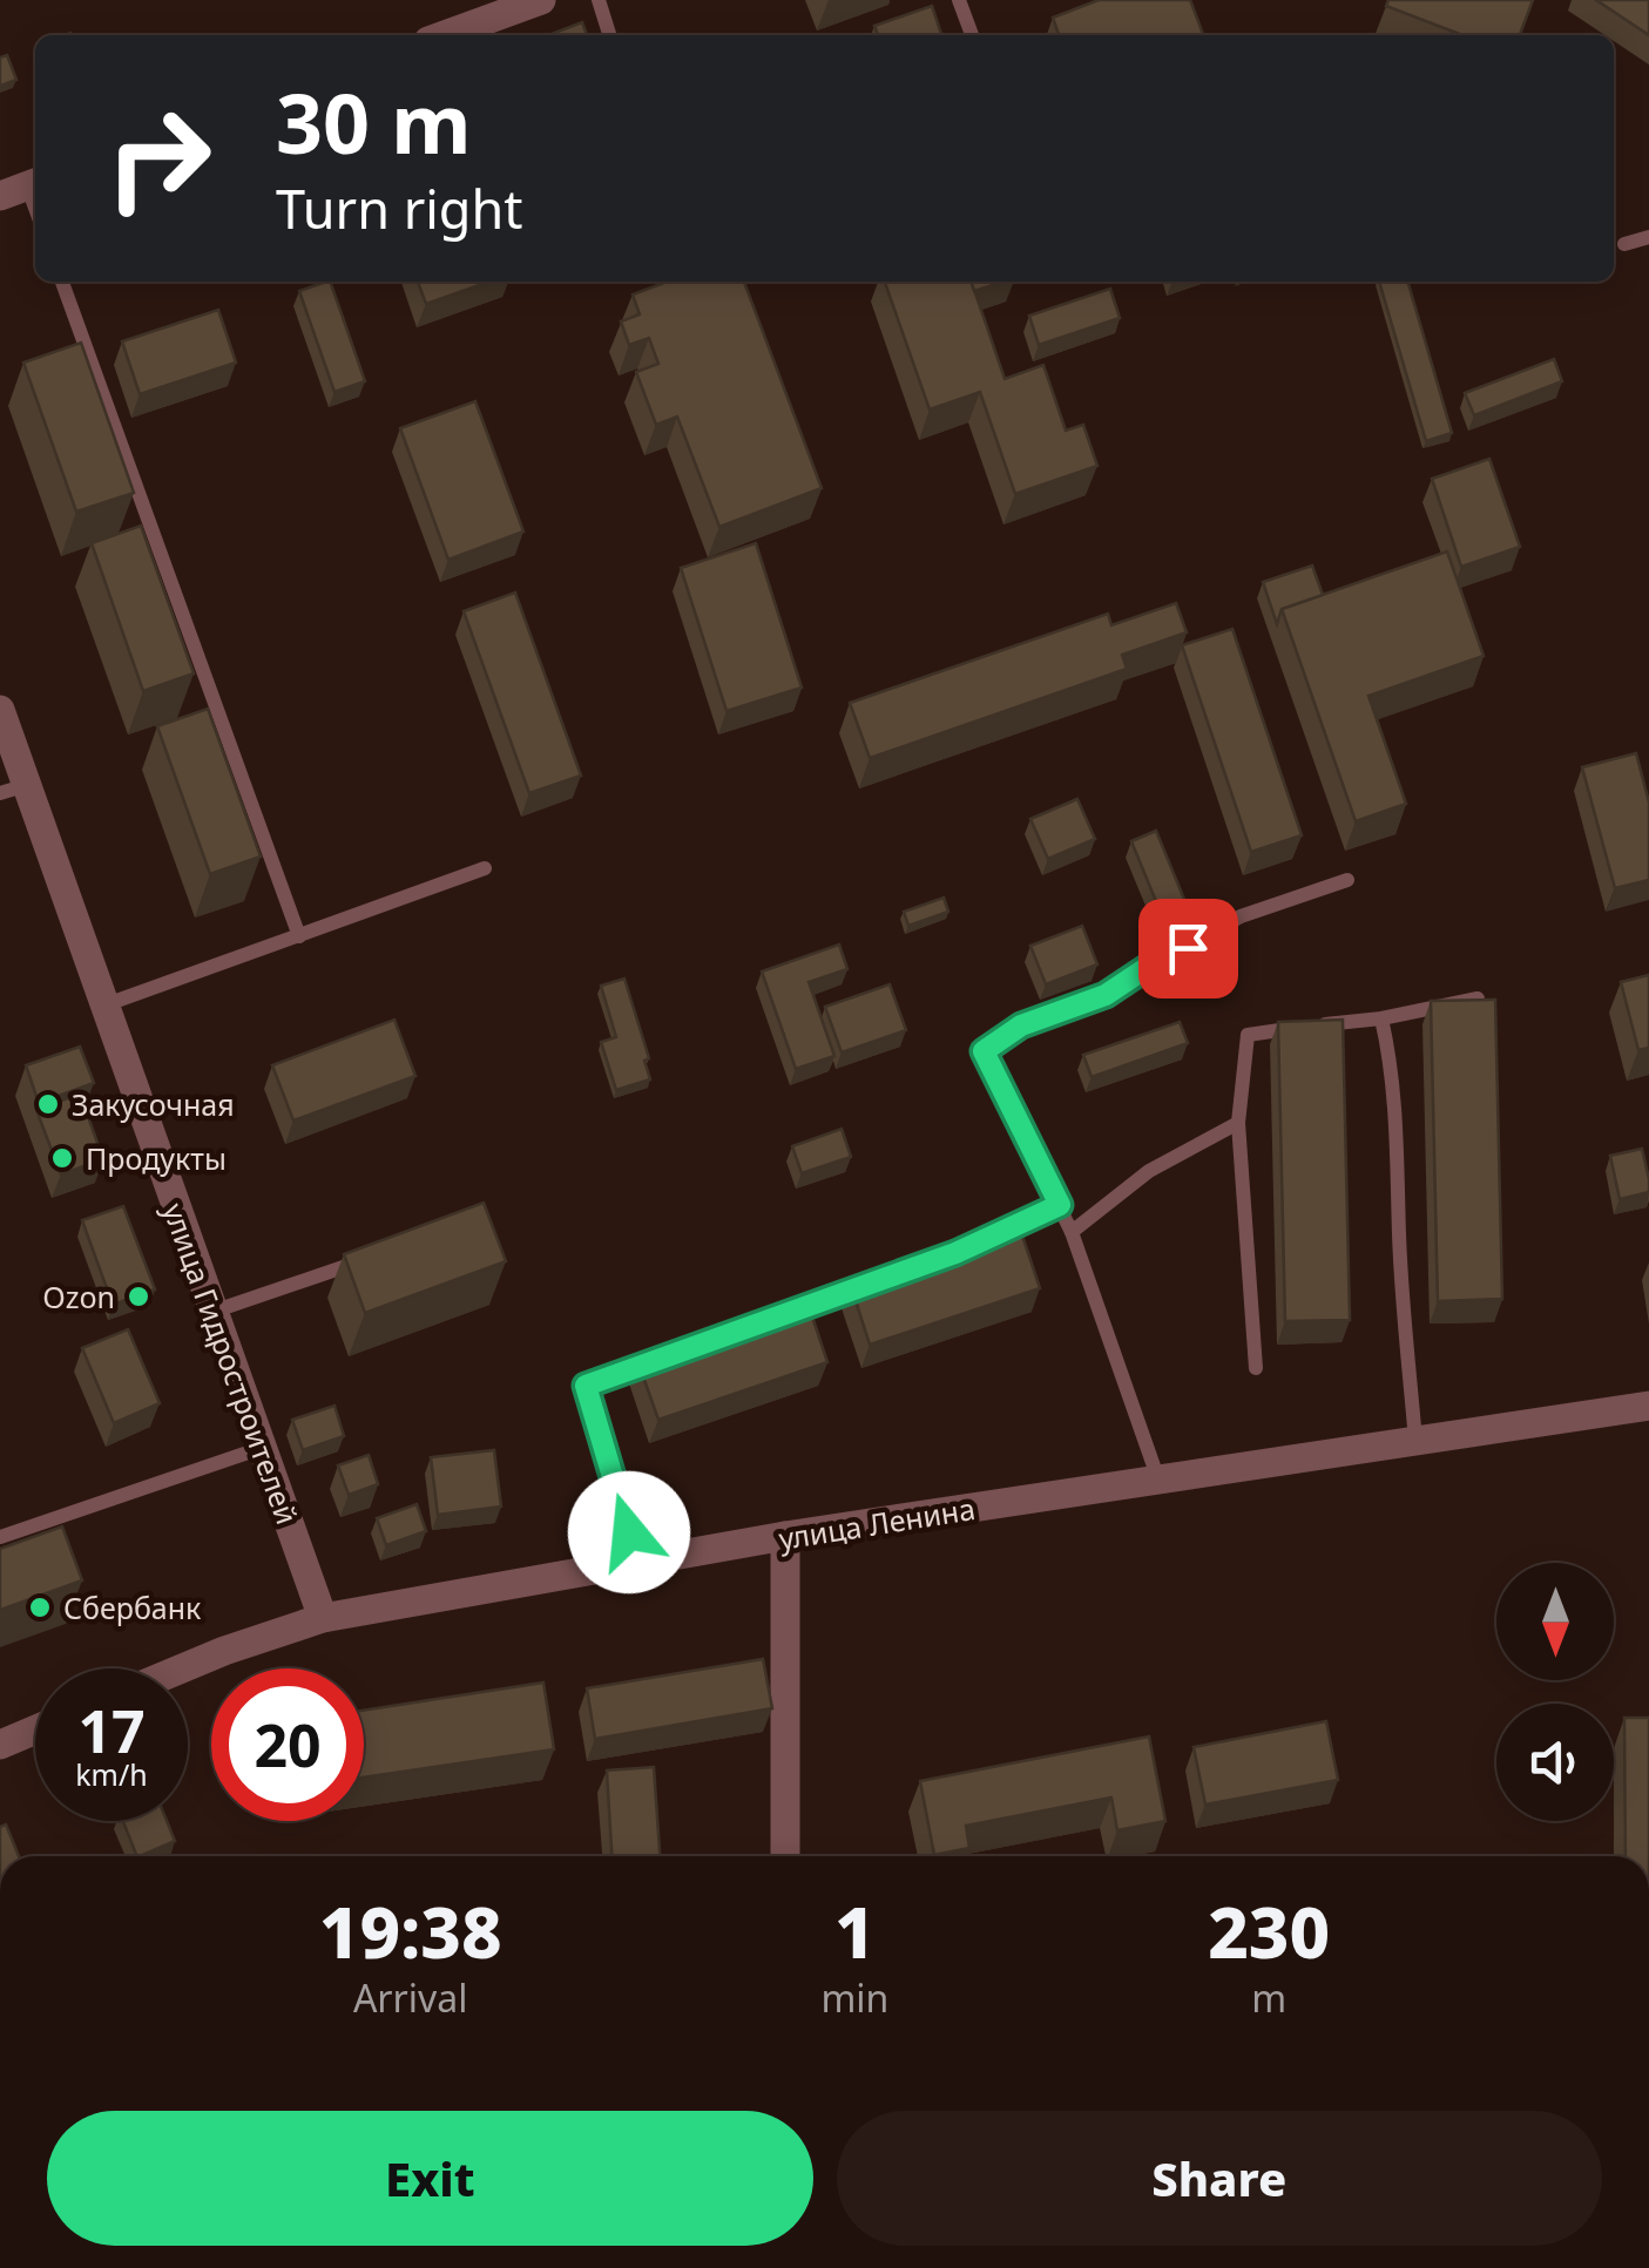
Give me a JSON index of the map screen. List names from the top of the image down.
{
  "streets": {
    "street": ["улица Гидростроителей", "улица Ленина"]
  },
  "crossings": [
    ["улица Гидростроителей", "улица Ленина"]
  ],
  "places": [
    "Закусочная",
    "Продукты",
    "Ozon",
    "Сбербанк"
  ],
  "north": "bottom",
  "page": {
    "turn": ["30 m", "Turn right"],
    "speed": "17 km/h",
    "limit": "20",
    "eta": [
      "19:38",
      "Arrival",
      "1",
      "min",
      "230",
      "m"
    ],
    "buttons": ["Exit", "Share"]
  }
}
